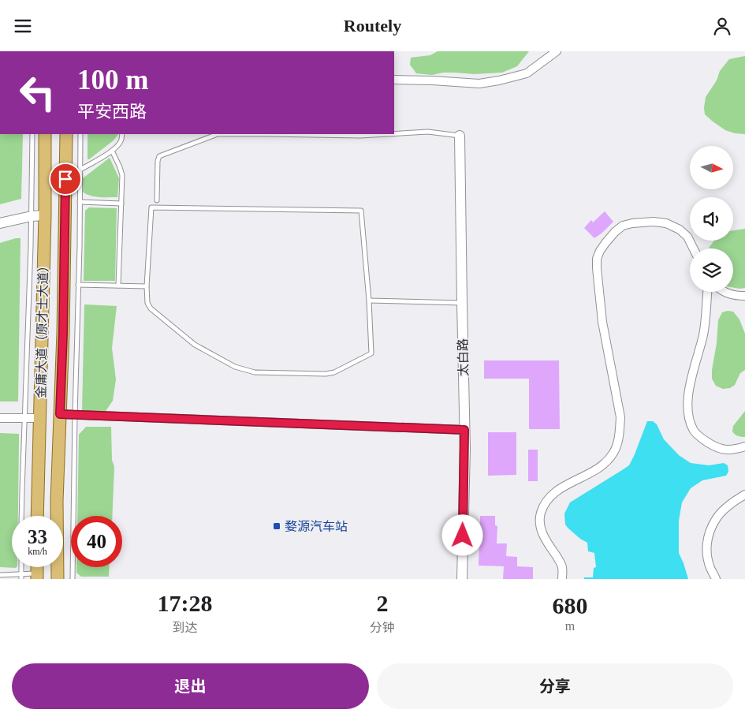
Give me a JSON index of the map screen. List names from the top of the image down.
{
  "streets": {
    "main road": ["金庸大道（原才士大道）"],
    "street": ["太白路"]
  },
  "places": {
    "transit": ["婺源汽车站"]
  },
  "north": "right",
  "page": {
    "header": "Routely",
    "turn": ["100 m", "平安西路"],
    "speed": "33 km/h",
    "limit": "40",
    "eta": [
      "17:28",
      "到达",
      "2",
      "分钟",
      "680",
      "m"
    ],
    "buttons": ["退出", "分享"]
  }
}
